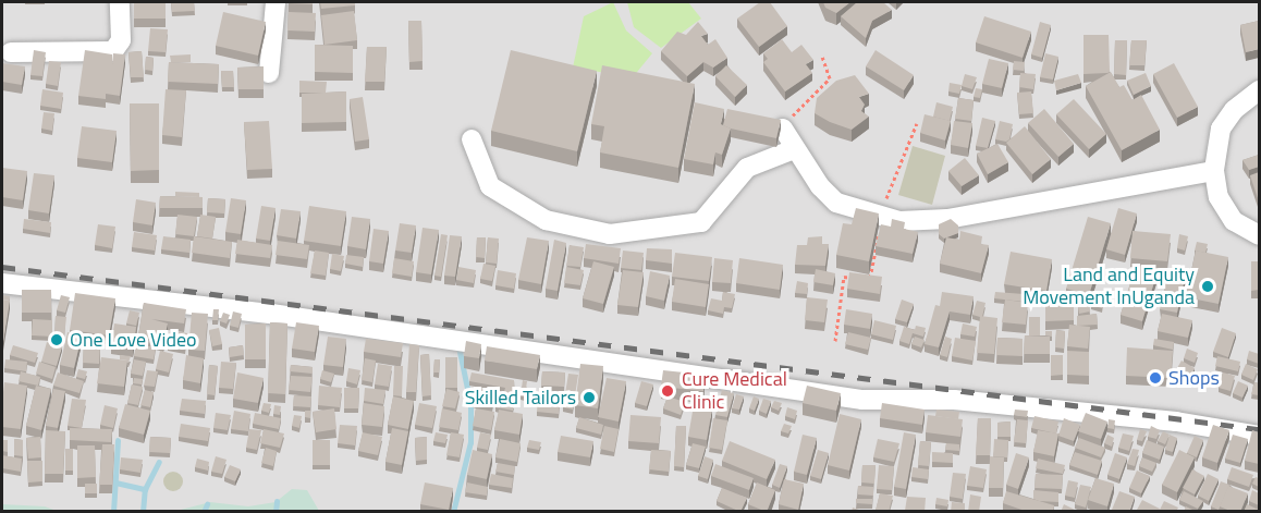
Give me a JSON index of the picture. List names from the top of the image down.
{
  "places": [
    "Land and Equity Movement InUganda",
    "One Love Video",
    "Shops",
    "Cure Medical Clinic",
    "Skilled Tailors"
  ]
}
